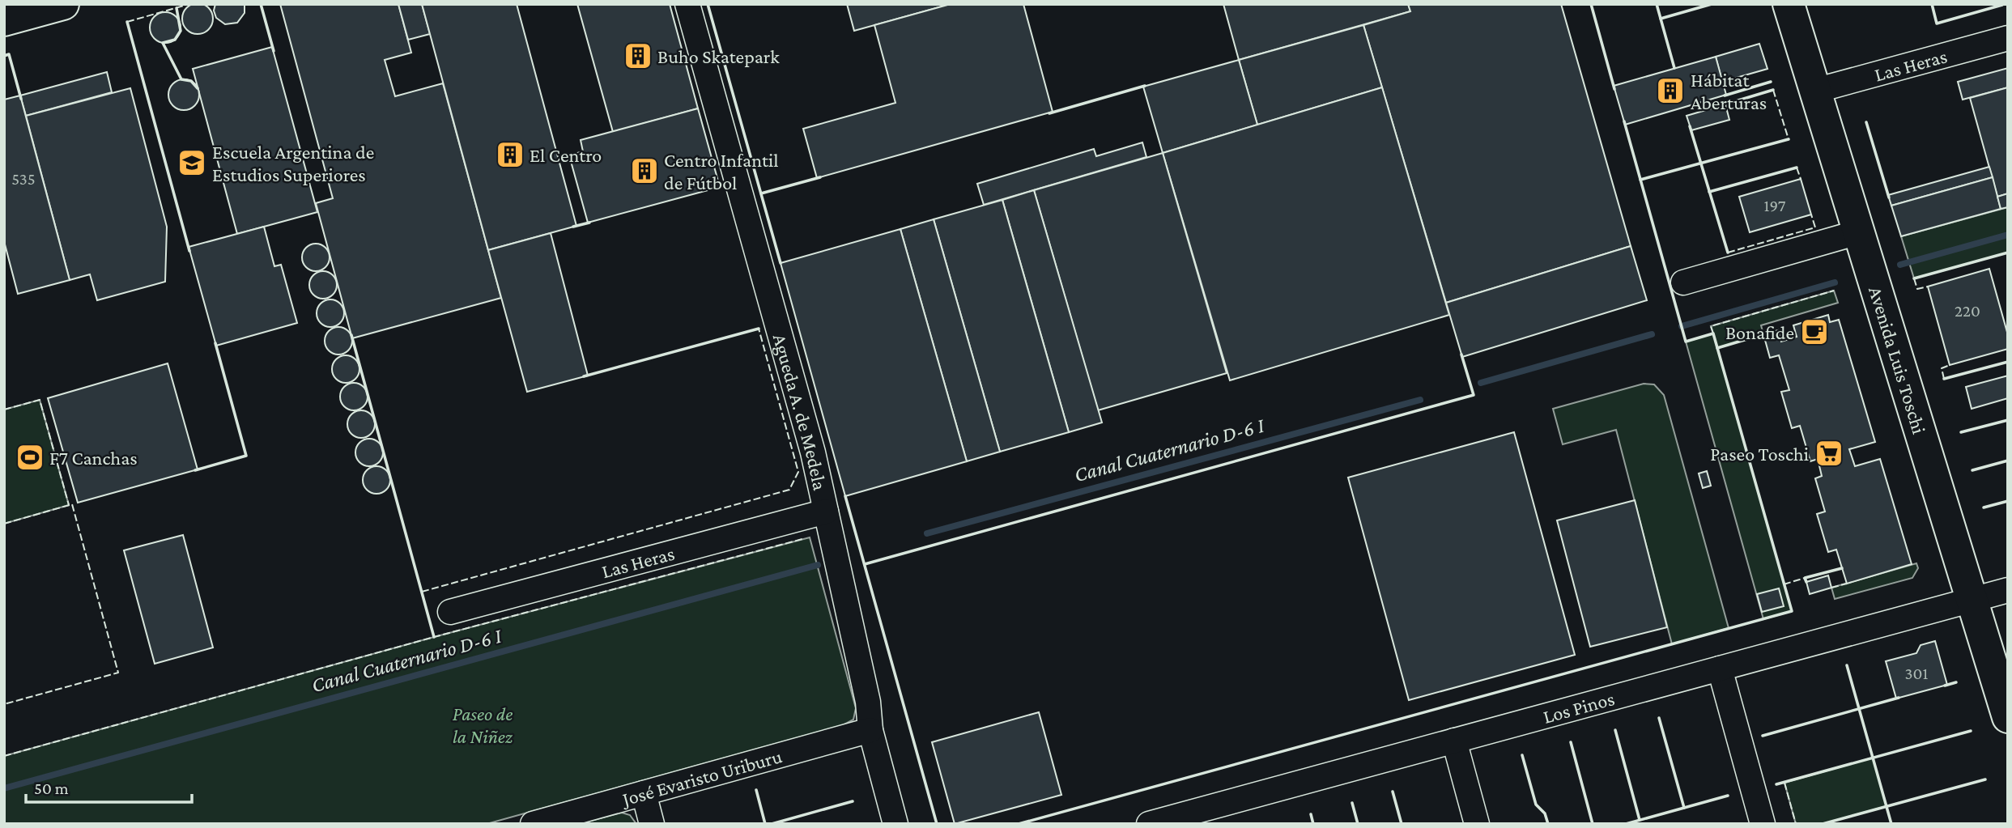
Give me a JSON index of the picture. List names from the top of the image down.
{
  "streets": {
    "main road": ["Avenida Luis Toschi"],
    "street": [
      "Las Heras",
      "Agueda A. de Medela",
      "Los Pinos",
      "José Evaristo Uriburu"
    ]
  },
  "crossings": [
    ["Las Heras", "Avenida Luis Toschi"],
    ["Las Heras", "Agueda A. de Medela"],
    ["Avenida Luis Toschi", "Los Pinos"],
    ["Agueda A. de Medela", "José Evaristo Uriburu"]
  ],
  "water": ["Canal Cuaternario D-6 I"],
  "parks": ["Paseo de la Niñez"],
  "places": {
    "building": [
      "Buho Skatepark",
      "Hábitat Aberturas",
      "El Centro",
      "Centro Infantil de Fútbol"
    ],
    "school or university": ["Escuela Argentina de Estudios Superiores"],
    "cafe": ["Bonafide"],
    "supermarket": ["Paseo Toschi"],
    "sports": ["F7 Canchas"]
  },
  "house_numbers": [
    "535",
    "197",
    "220",
    "301"
  ],
  "scale_bar": "50 m"
}
